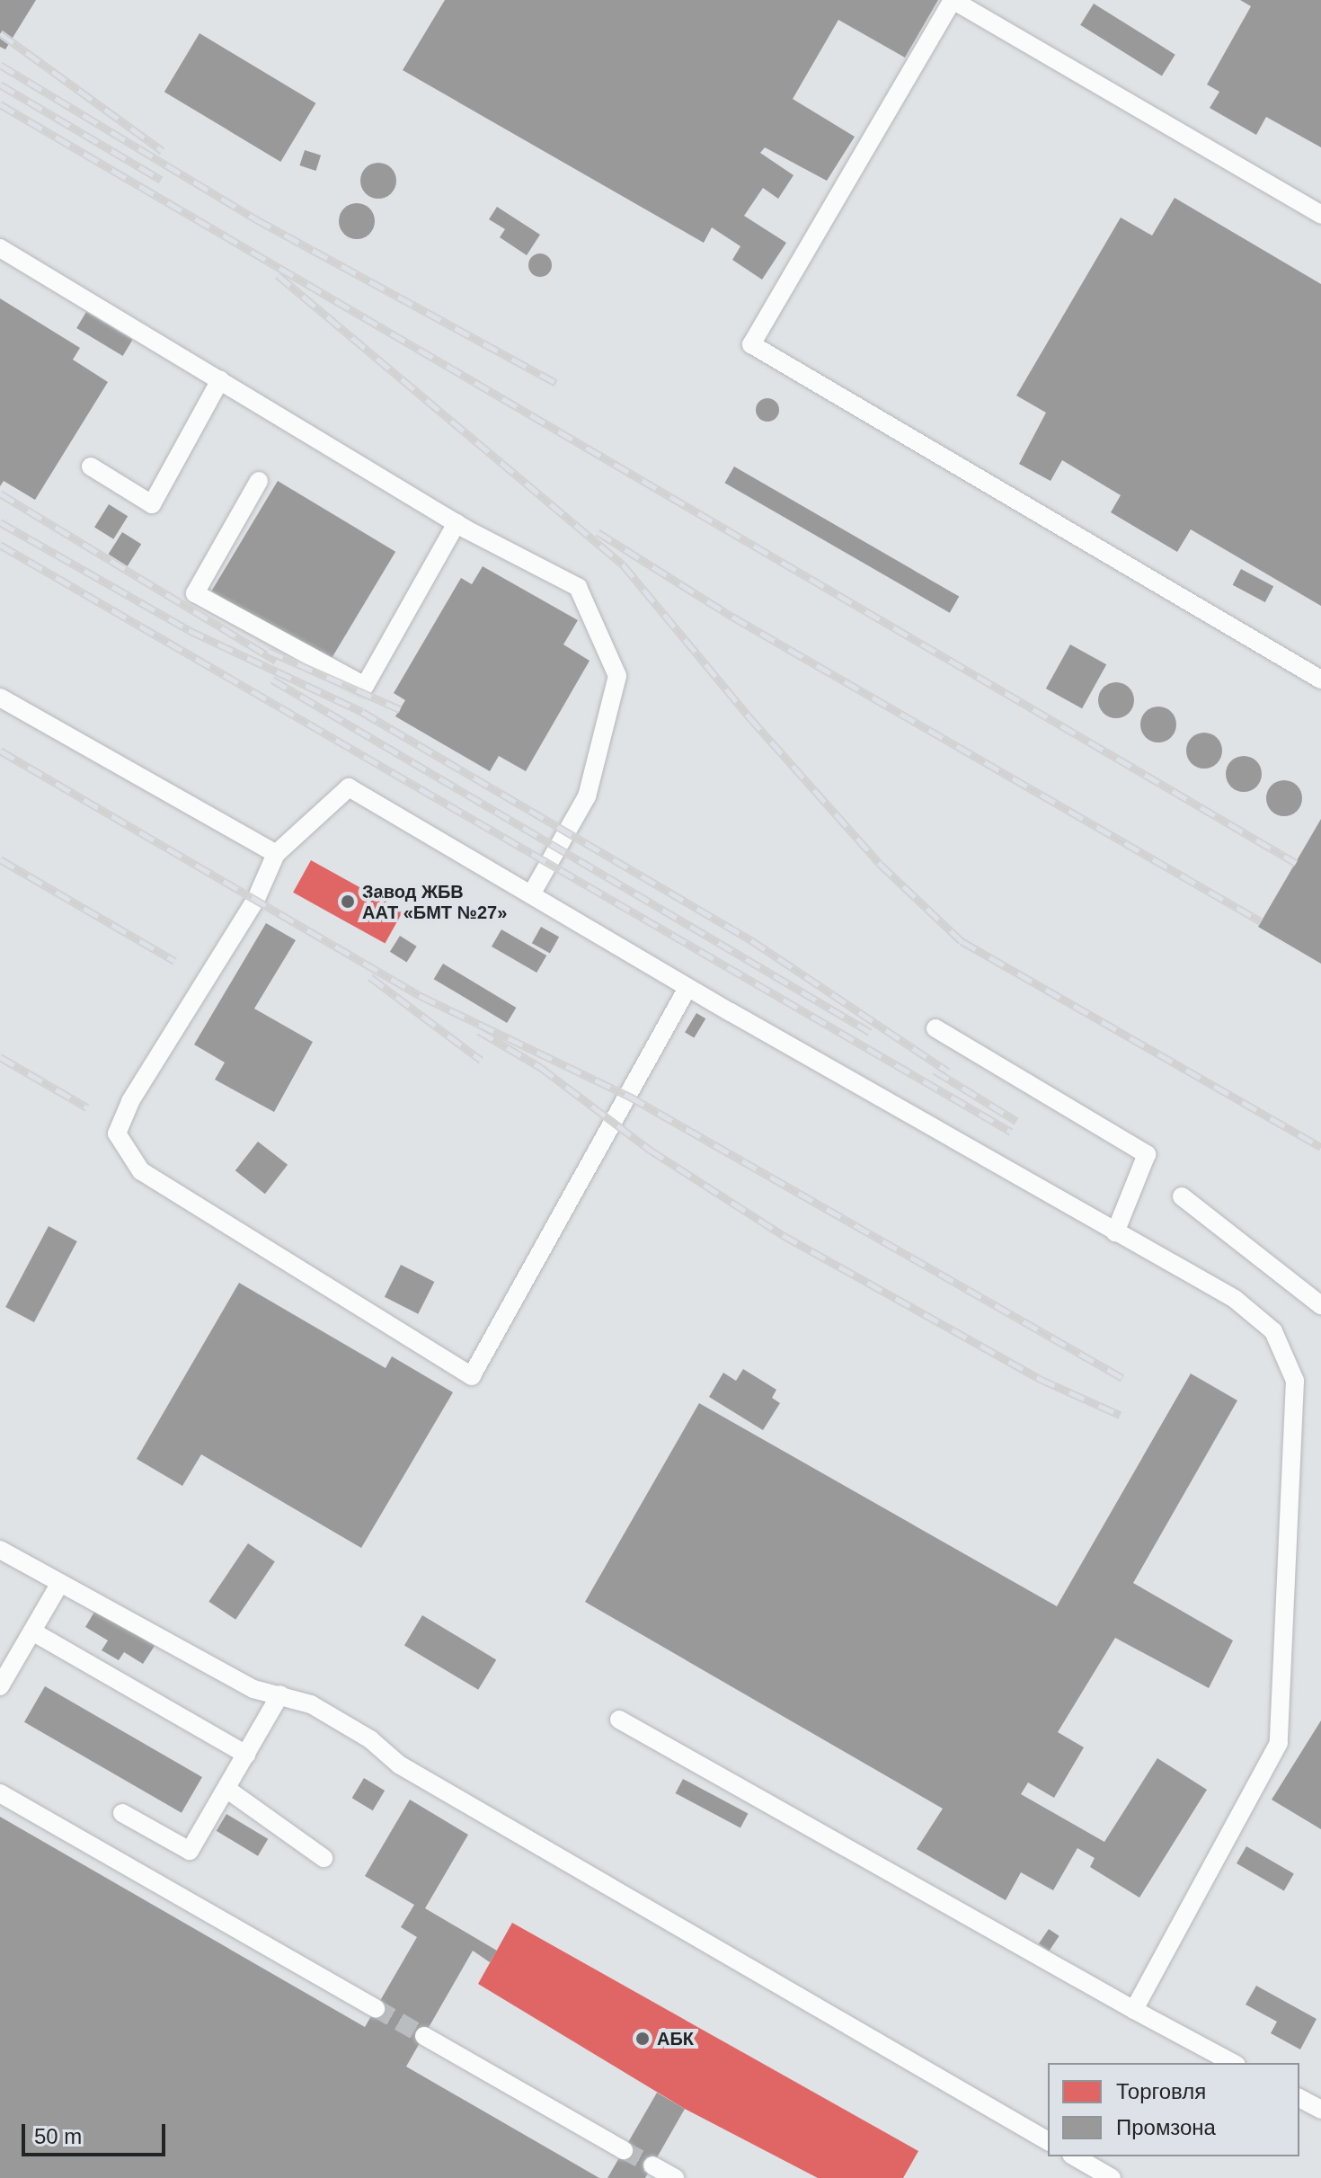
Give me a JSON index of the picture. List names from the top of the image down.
{
  "places": ["Завод ЖБВ ААТ «БМТ №27»", "АБК"],
  "legend": ["Торговля", "Промзона"],
  "scale_bar": "50 m"
}
